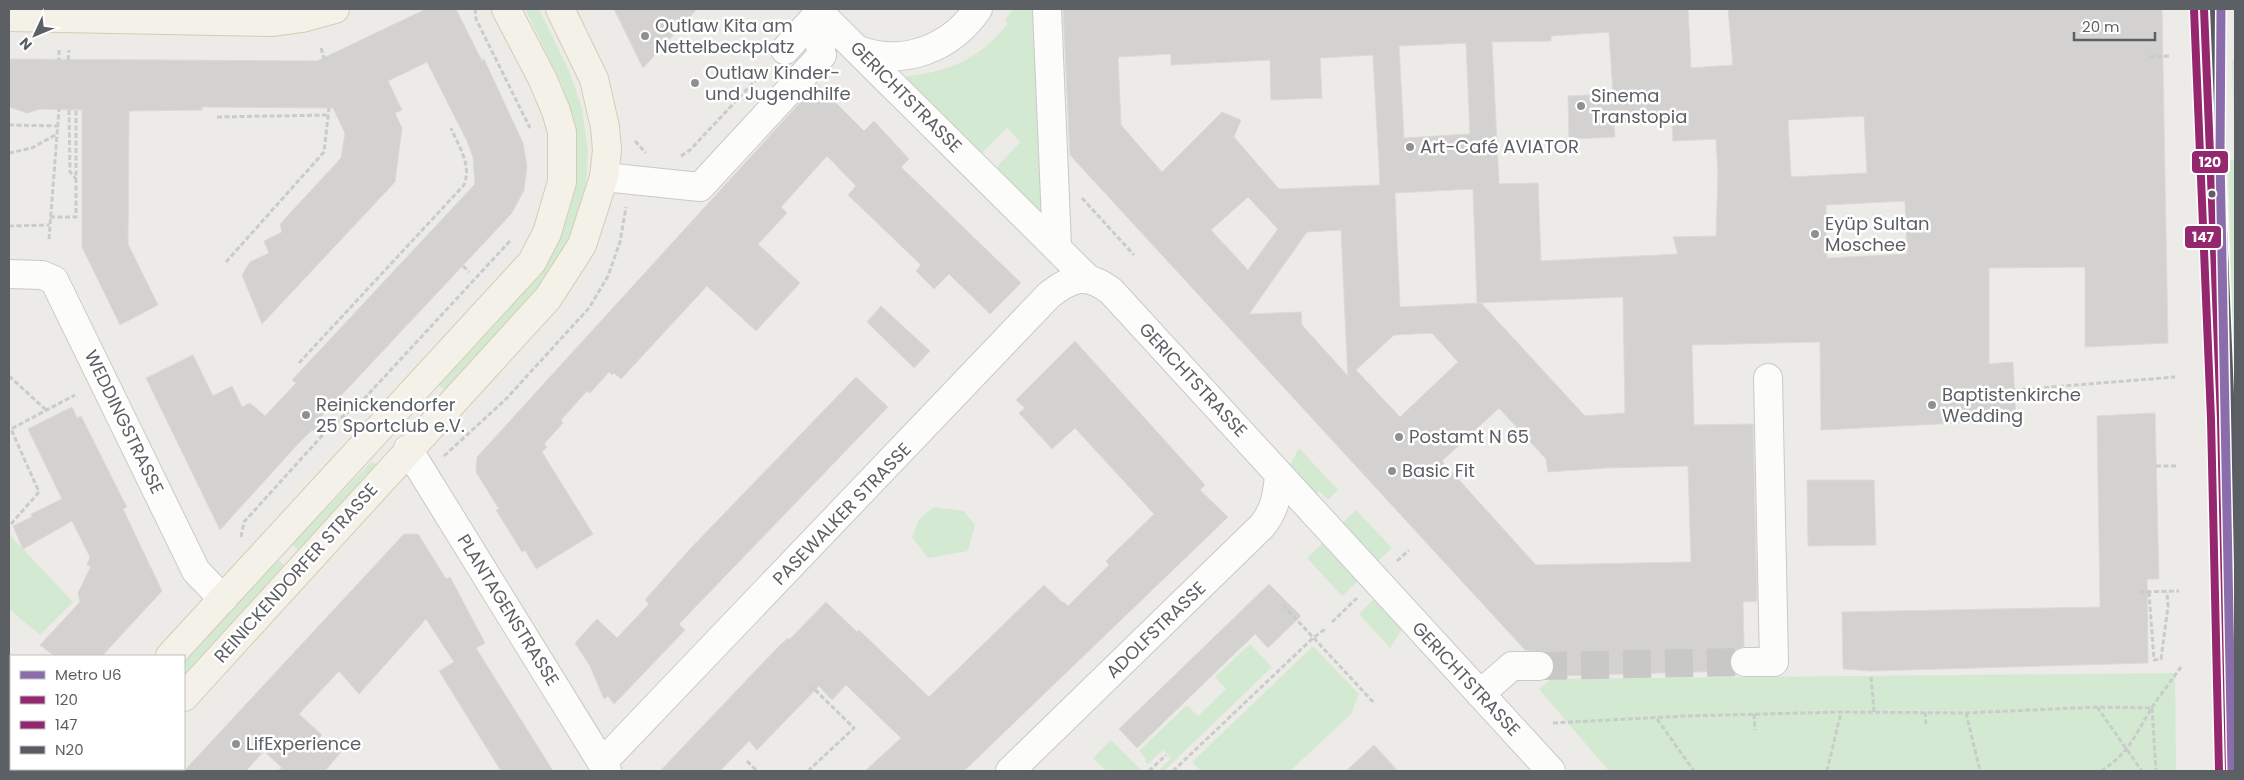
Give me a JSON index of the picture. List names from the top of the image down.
{
  "streets": {
    "main road": ["REINICKENDORFER STRASSE"],
    "street": [
      "GERICHTSTRASSE",
      "WEDDINGSTRASSE",
      "PASEWALKER STRASSE",
      "PLANTAGENSTRASSE",
      "ADOLFSTRASSE"
    ]
  },
  "crossings": [
    ["GERICHTSTRASSE", "PASEWALKER STRASSE"],
    ["GERICHTSTRASSE", "ADOLFSTRASSE"],
    ["WEDDINGSTRASSE", "REINICKENDORFER STRASSE"],
    ["PASEWALKER STRASSE", "PLANTAGENSTRASSE"],
    ["REINICKENDORFER STRASSE", "PLANTAGENSTRASSE"]
  ],
  "places": [
    "Outlaw Kita am Nettelbeckplatz",
    "Outlaw Kinder- und Jugendhilfe",
    "Sinema Transtopia",
    "Art-Café AVIATOR",
    "Eyüp Sultan Moschee",
    "Baptistenkirche Wedding",
    "Reinickendorfer 25 Sportclub e.V.",
    "Postamt N 65",
    "Basic Fit",
    "LifExperience"
  ],
  "lines": [
    "metro line U6",
    "transit line 120",
    "transit line 147",
    "transit line N20"
  ],
  "legend": [
    "Metro U6",
    "120",
    "147",
    "N20"
  ],
  "scale_bar": "20 m",
  "north": "bottom left"
}
